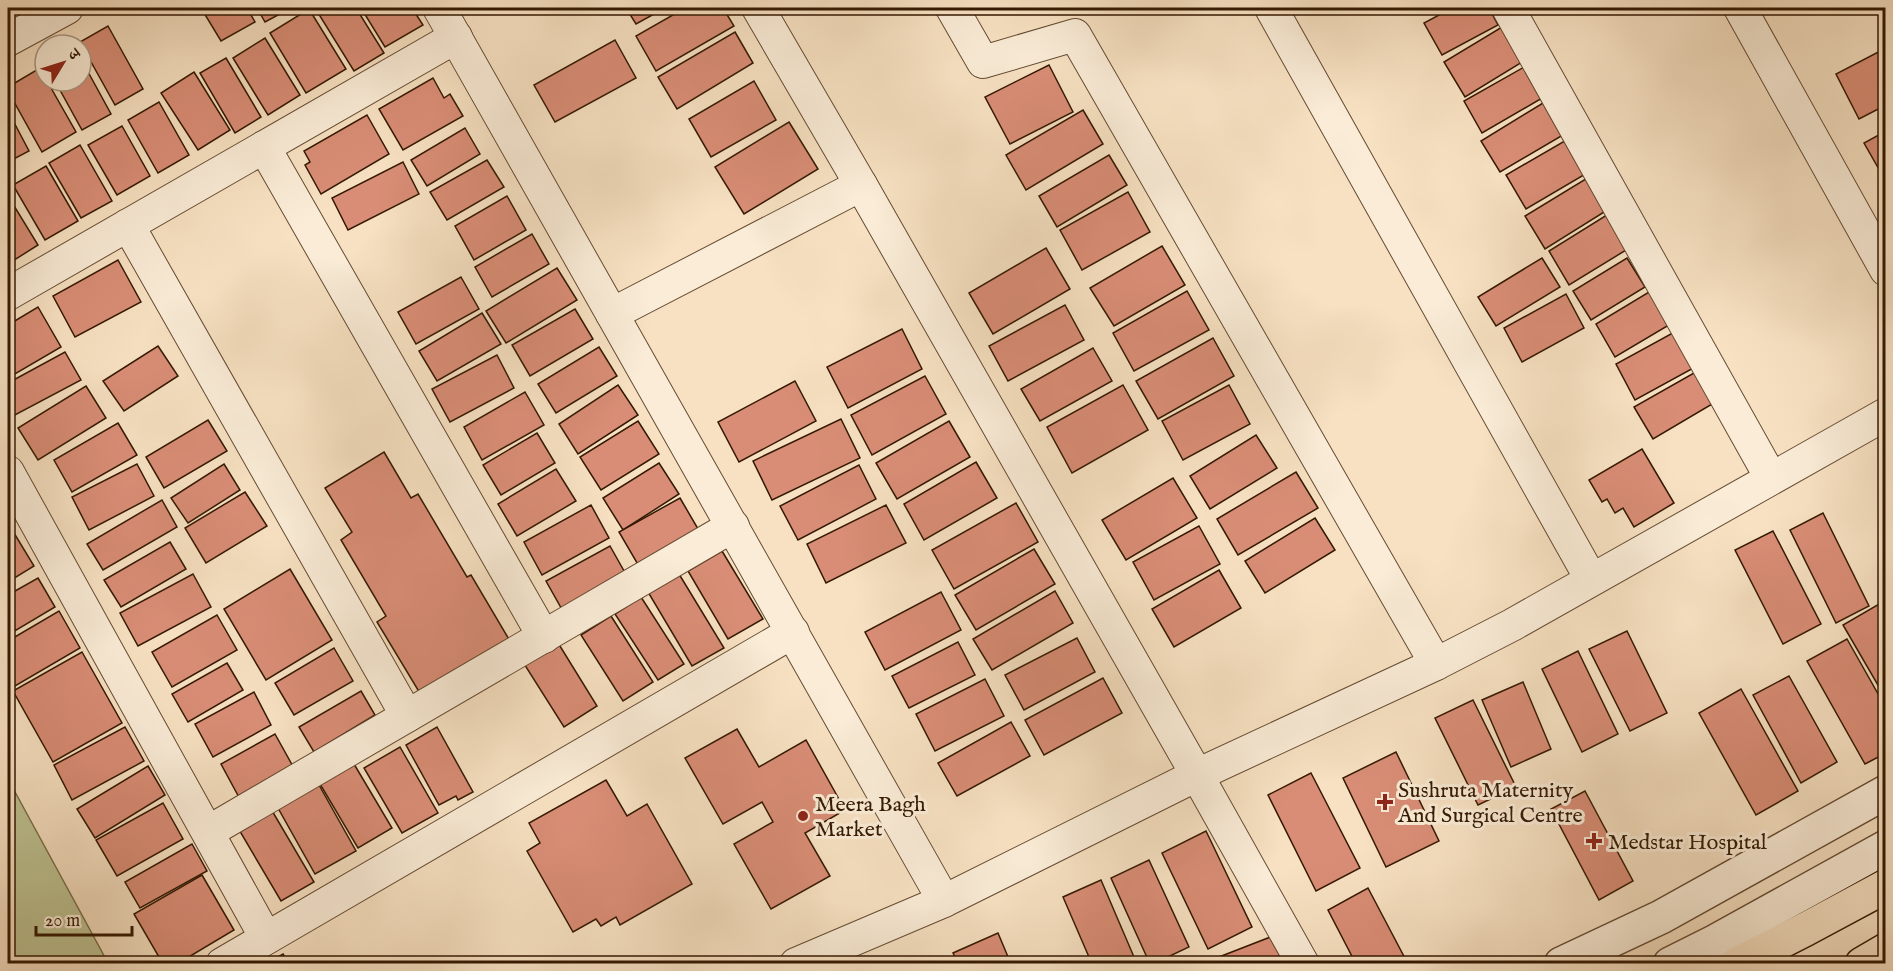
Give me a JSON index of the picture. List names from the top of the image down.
{
  "places": {
    "health": ["Sushruta Maternity And Surgical Centre", "Medstar Hospital"],
    "other": ["Meera Bagh Market"]
  },
  "scale_bar": "20 m",
  "north": "top right"
}
